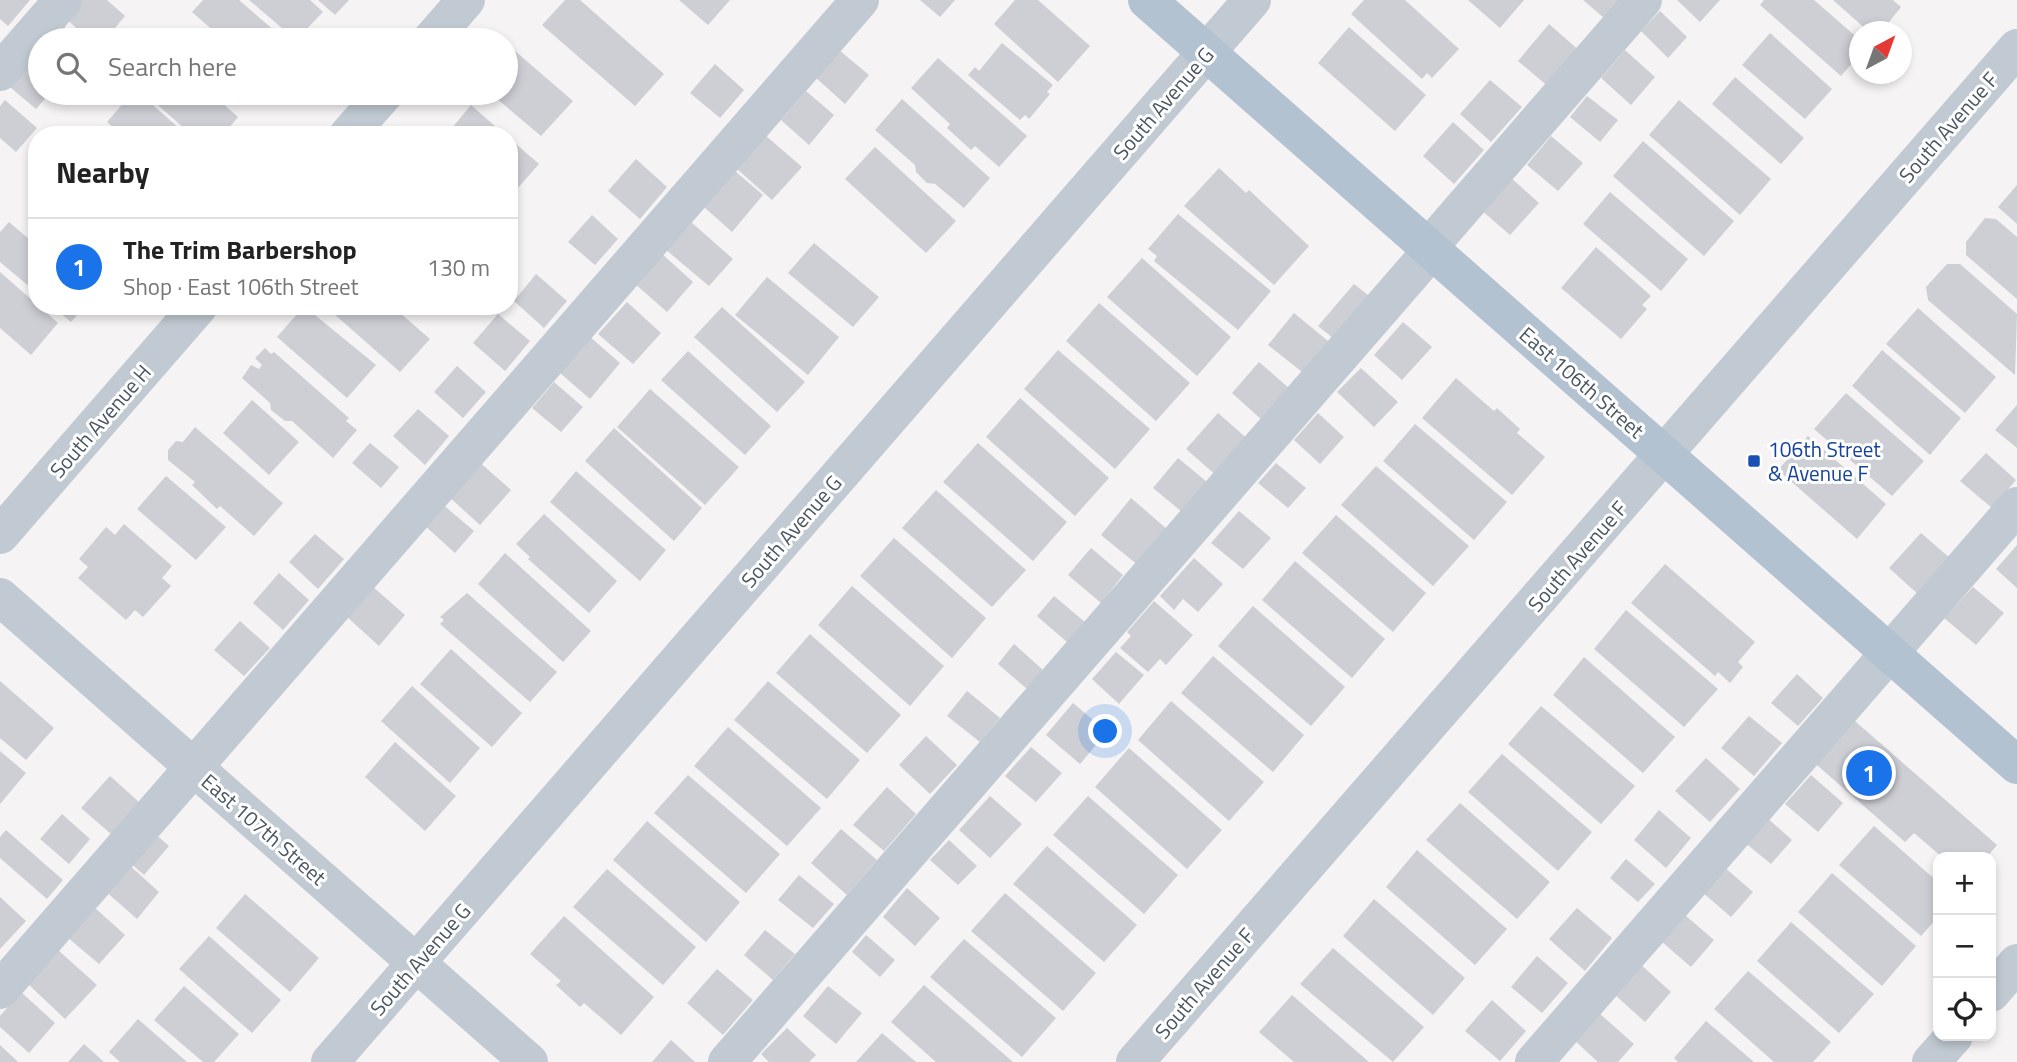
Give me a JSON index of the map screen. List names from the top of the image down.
{
  "streets": {
    "main road": ["East 106th Street"],
    "street": [
      "South Avenue G",
      "South Avenue F",
      "South Avenue H",
      "East 107th Street"
    ]
  },
  "crossings": [
    ["South Avenue G", "East 106th Street"],
    ["South Avenue G", "East 107th Street"],
    ["South Avenue F", "East 106th Street"]
  ],
  "places": {
    "transit": ["106th Street & Avenue F"]
  },
  "north": "top right",
  "page": {
    "search": "Search here",
    "heading": "Nearby",
    "list": [
      {
        "mark": "1",
        "name": "The Trim Barbershop",
        "note": "Shop · East 106th Street",
        "value": "130 m"
      }
    ],
    "pins": "1",
    "map_buttons": ["+", "−"]
  }
}
